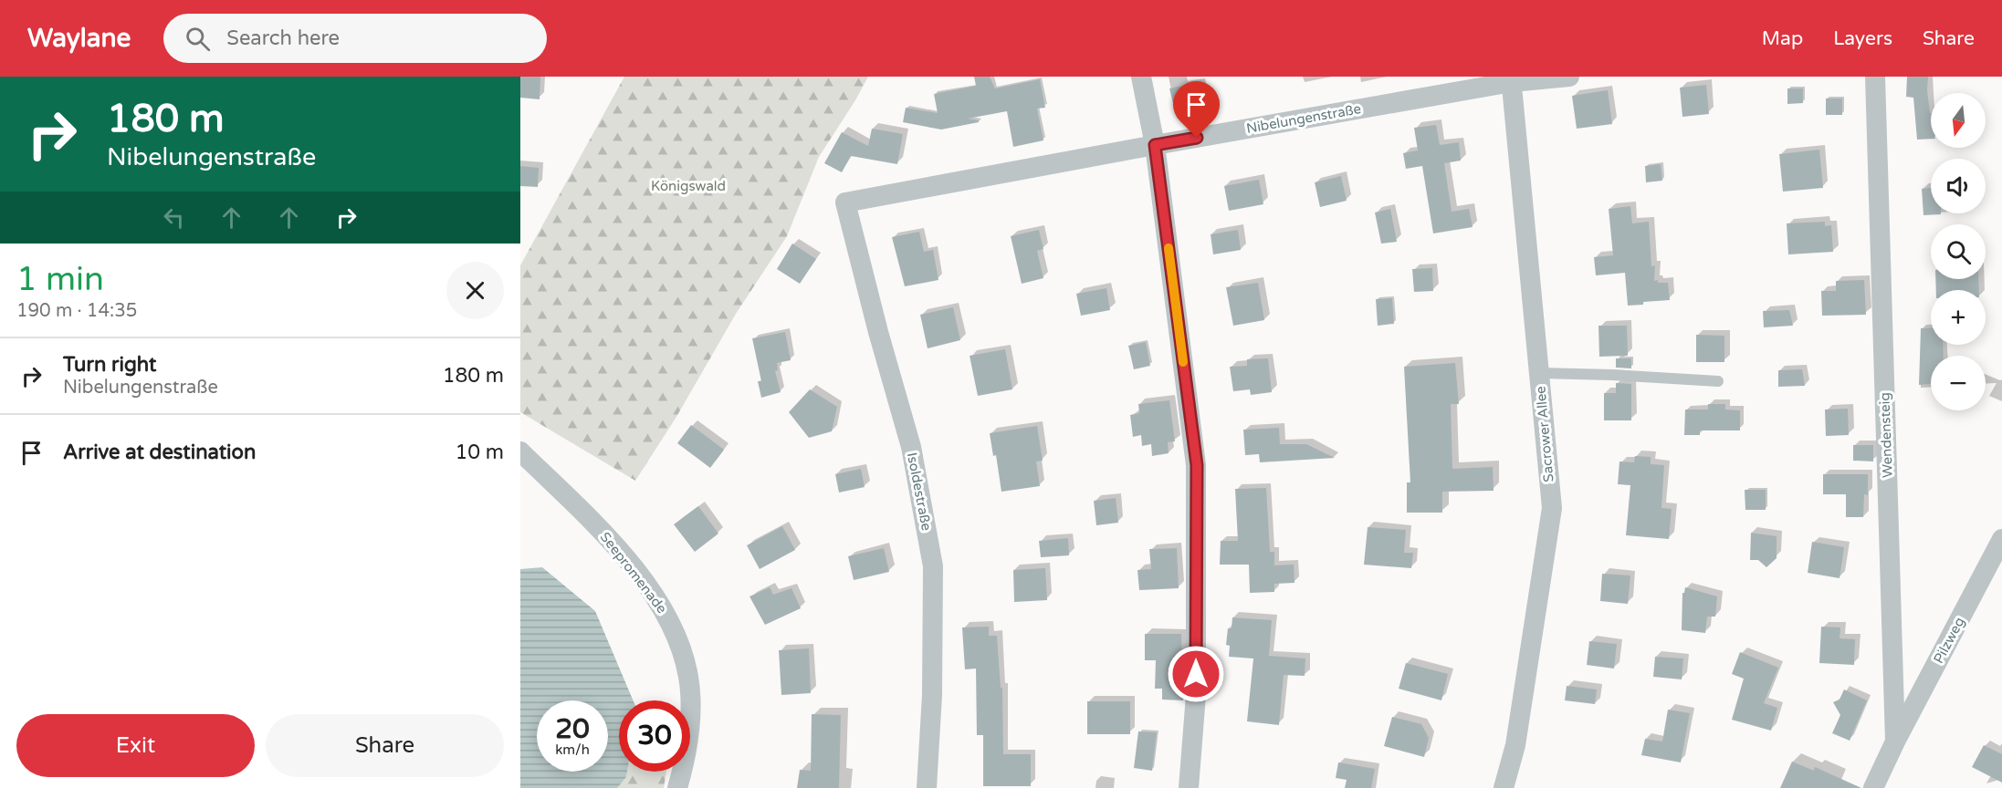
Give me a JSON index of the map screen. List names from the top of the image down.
{
  "streets": {
    "street": [
      "Nibelungenstraße",
      "Sacrower Allee",
      "Wendensteig",
      "Isoldestraße",
      "Seepromenade",
      "Pilzweg"
    ]
  },
  "crossings": [
    ["Nibelungenstraße", "Sacrower Allee"],
    ["Nibelungenstraße", "Isoldestraße"],
    ["Wendensteig", "Pilzweg"]
  ],
  "parks": ["Königswald"],
  "north": "bottom",
  "page": {
    "header": "Waylane",
    "search": "Search here",
    "nav": ["Map", "Layers", "Share"],
    "turn": ["180 m", "Nibelungenstraße"],
    "map_buttons": ["+", "−"],
    "heading": ["1 min", "190 m · 14:35"],
    "list": [
      {
        "name": "Turn right",
        "note": "Nibelungenstraße",
        "value": "180 m"
      },
      {
        "name": "Arrive at destination",
        "value": "10 m"
      }
    ],
    "speed": "20 km/h",
    "limit": "30",
    "buttons": ["Exit", "Share"]
  }
}
